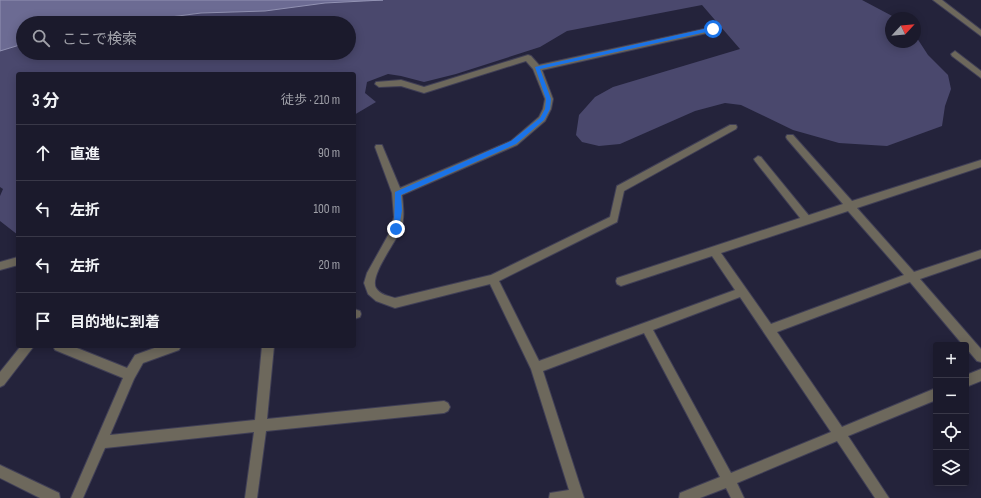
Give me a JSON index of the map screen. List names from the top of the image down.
{
  "north": "top right",
  "page": {
    "search": "ここで検索",
    "heading": ["3 分", "徒歩 · 210 m"],
    "list": [
      ["直進", "90 m"],
      ["左折", "100 m"],
      ["左折", "20 m"],
      "目的地に到着"
    ],
    "map_buttons": ["+", "−"]
  }
}
